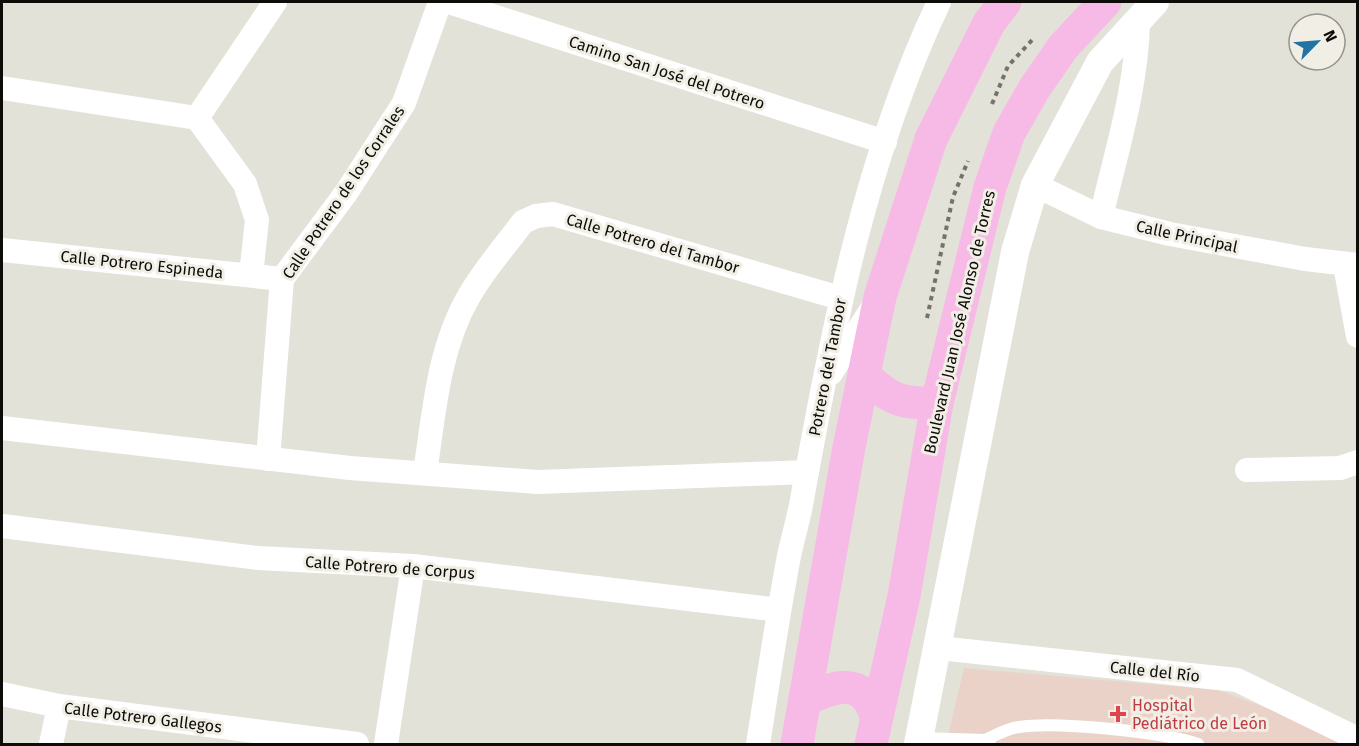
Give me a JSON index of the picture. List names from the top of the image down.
{
  "streets": {
    "main road": ["Boulevard Juan José Alonso de Torres"],
    "street": [
      "Camino San José del Potrero",
      "Calle Potrero de los Corrales",
      "Calle Principal",
      "Calle Potrero del Tambor",
      "Calle Potrero Espineda",
      "Potrero del Tambor",
      "Calle Potrero de Corpus",
      "Calle del Río",
      "Calle Potrero Gallegos"
    ]
  },
  "crossings": [
    ["Camino San José del Potrero", "Potrero del Tambor"],
    ["Calle Potrero de los Corrales", "Calle Potrero Espineda"],
    ["Calle Potrero del Tambor", "Potrero del Tambor"],
    ["Potrero del Tambor", "Calle Potrero de Corpus"]
  ],
  "places": {
    "health": ["Hospital Pediátrico de León"]
  },
  "north": "top right"
}
